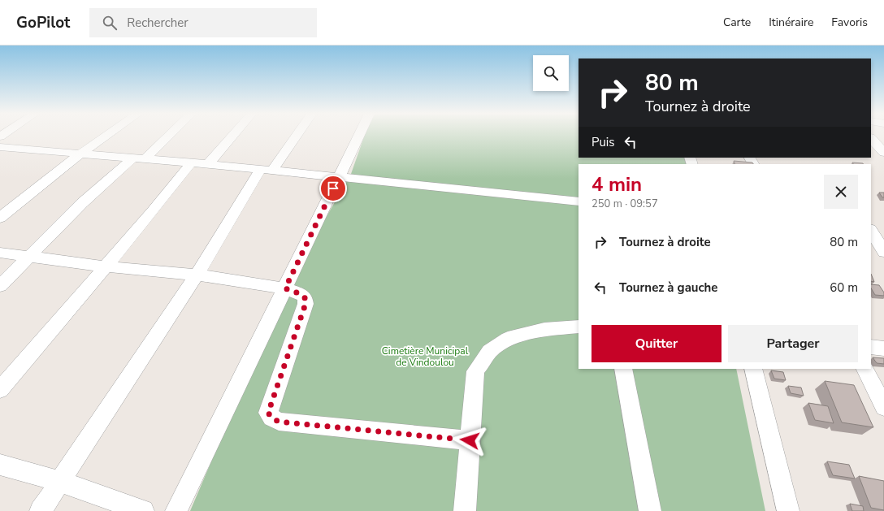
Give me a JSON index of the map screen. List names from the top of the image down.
{
  "parks": ["Cimetière Municipal de Vindoulou"],
  "page": {
    "header": "GoPilot",
    "search": "Rechercher",
    "nav": ["Carte", "Itinéraire", "Favoris"],
    "turn": ["80 m", "Tournez à droite"],
    "then": "Puis",
    "heading": ["4 min", "250 m · 09:57"],
    "list": [
      {
        "name": "Tournez à droite",
        "value": "80 m"
      },
      {
        "name": "Tournez à gauche",
        "value": "60 m"
      }
    ],
    "buttons": ["Quitter", "Partager"]
  }
}
